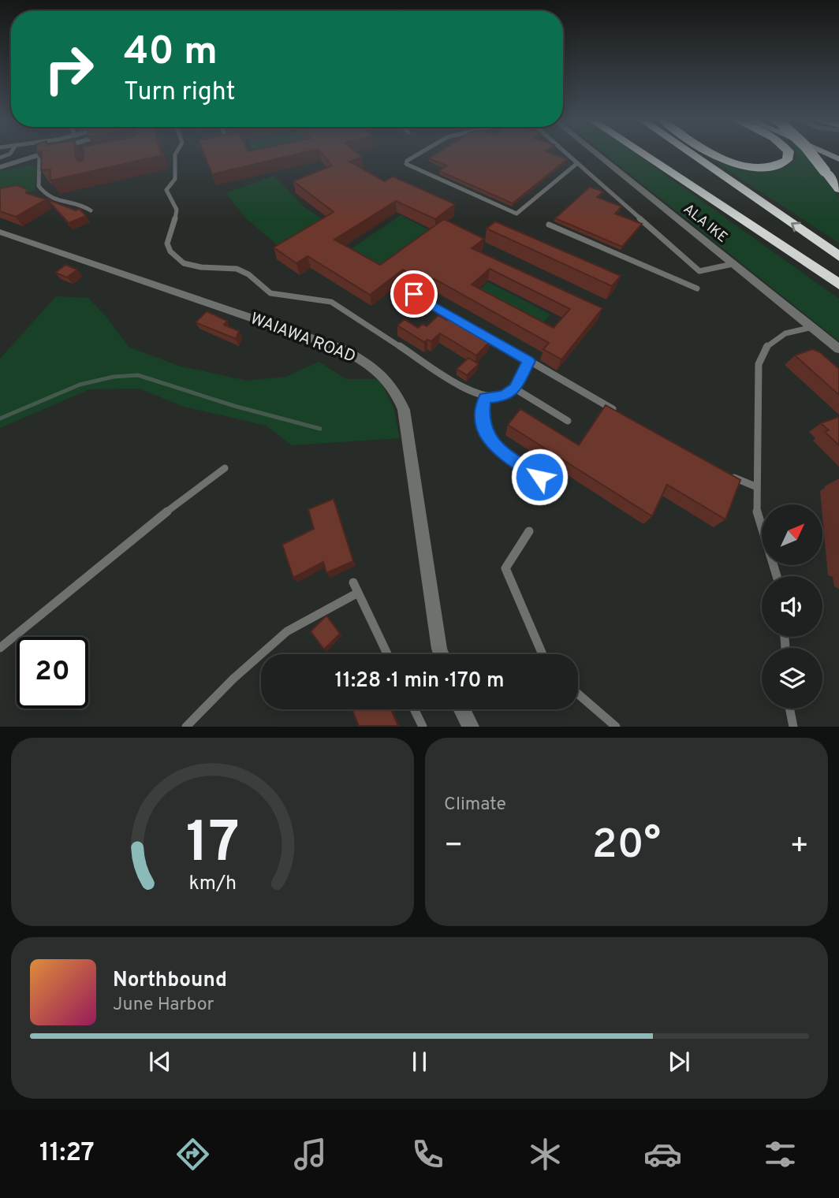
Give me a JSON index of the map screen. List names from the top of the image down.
{
  "streets": {
    "street": ["ALA IKE", "WAIAWA ROAD"]
  },
  "north": "top right",
  "page": {
    "turn": ["40 m", "Turn right"],
    "limit": "20",
    "trip": "11:28 · 1 min · 170 m",
    "tile": "Climate",
    "heat": ["−", "20°", "+"],
    "song": ["Northbound", "June Harbor"],
    "tabs": "11:27",
    "gauge": ["17", "km/h"]
  }
}
